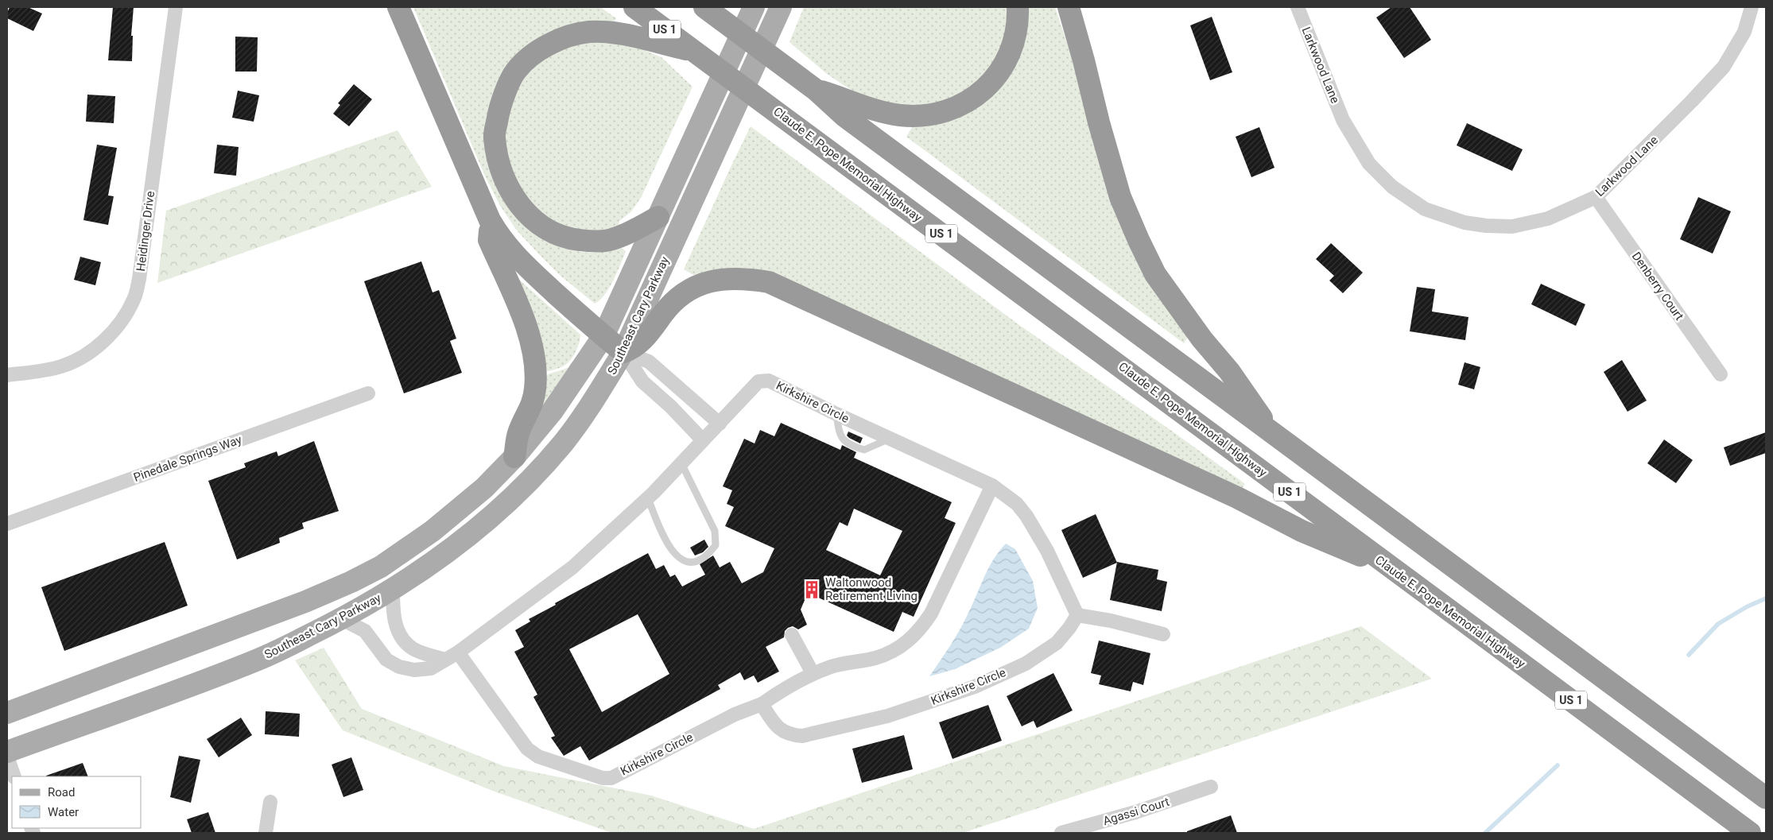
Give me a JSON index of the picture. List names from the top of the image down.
{
  "streets": {
    "highway": ["US 1", "Claude E. Pope Memorial Highway"],
    "main road": ["Southeast Cary Parkway"],
    "street": [
      "Larkwood Lane",
      "Heidinger Drive",
      "Denberry Court",
      "Kirkshire Circle",
      "Pinedale Springs Way",
      "Agassi Court"
    ]
  },
  "crossings": [
    ["Larkwood Lane", "Denberry Court"],
    ["Southeast Cary Parkway", "Kirkshire Circle"]
  ],
  "places": {
    "building": ["Waltonwood Retirement Living"]
  },
  "legend": ["Road", "Water"]
}
